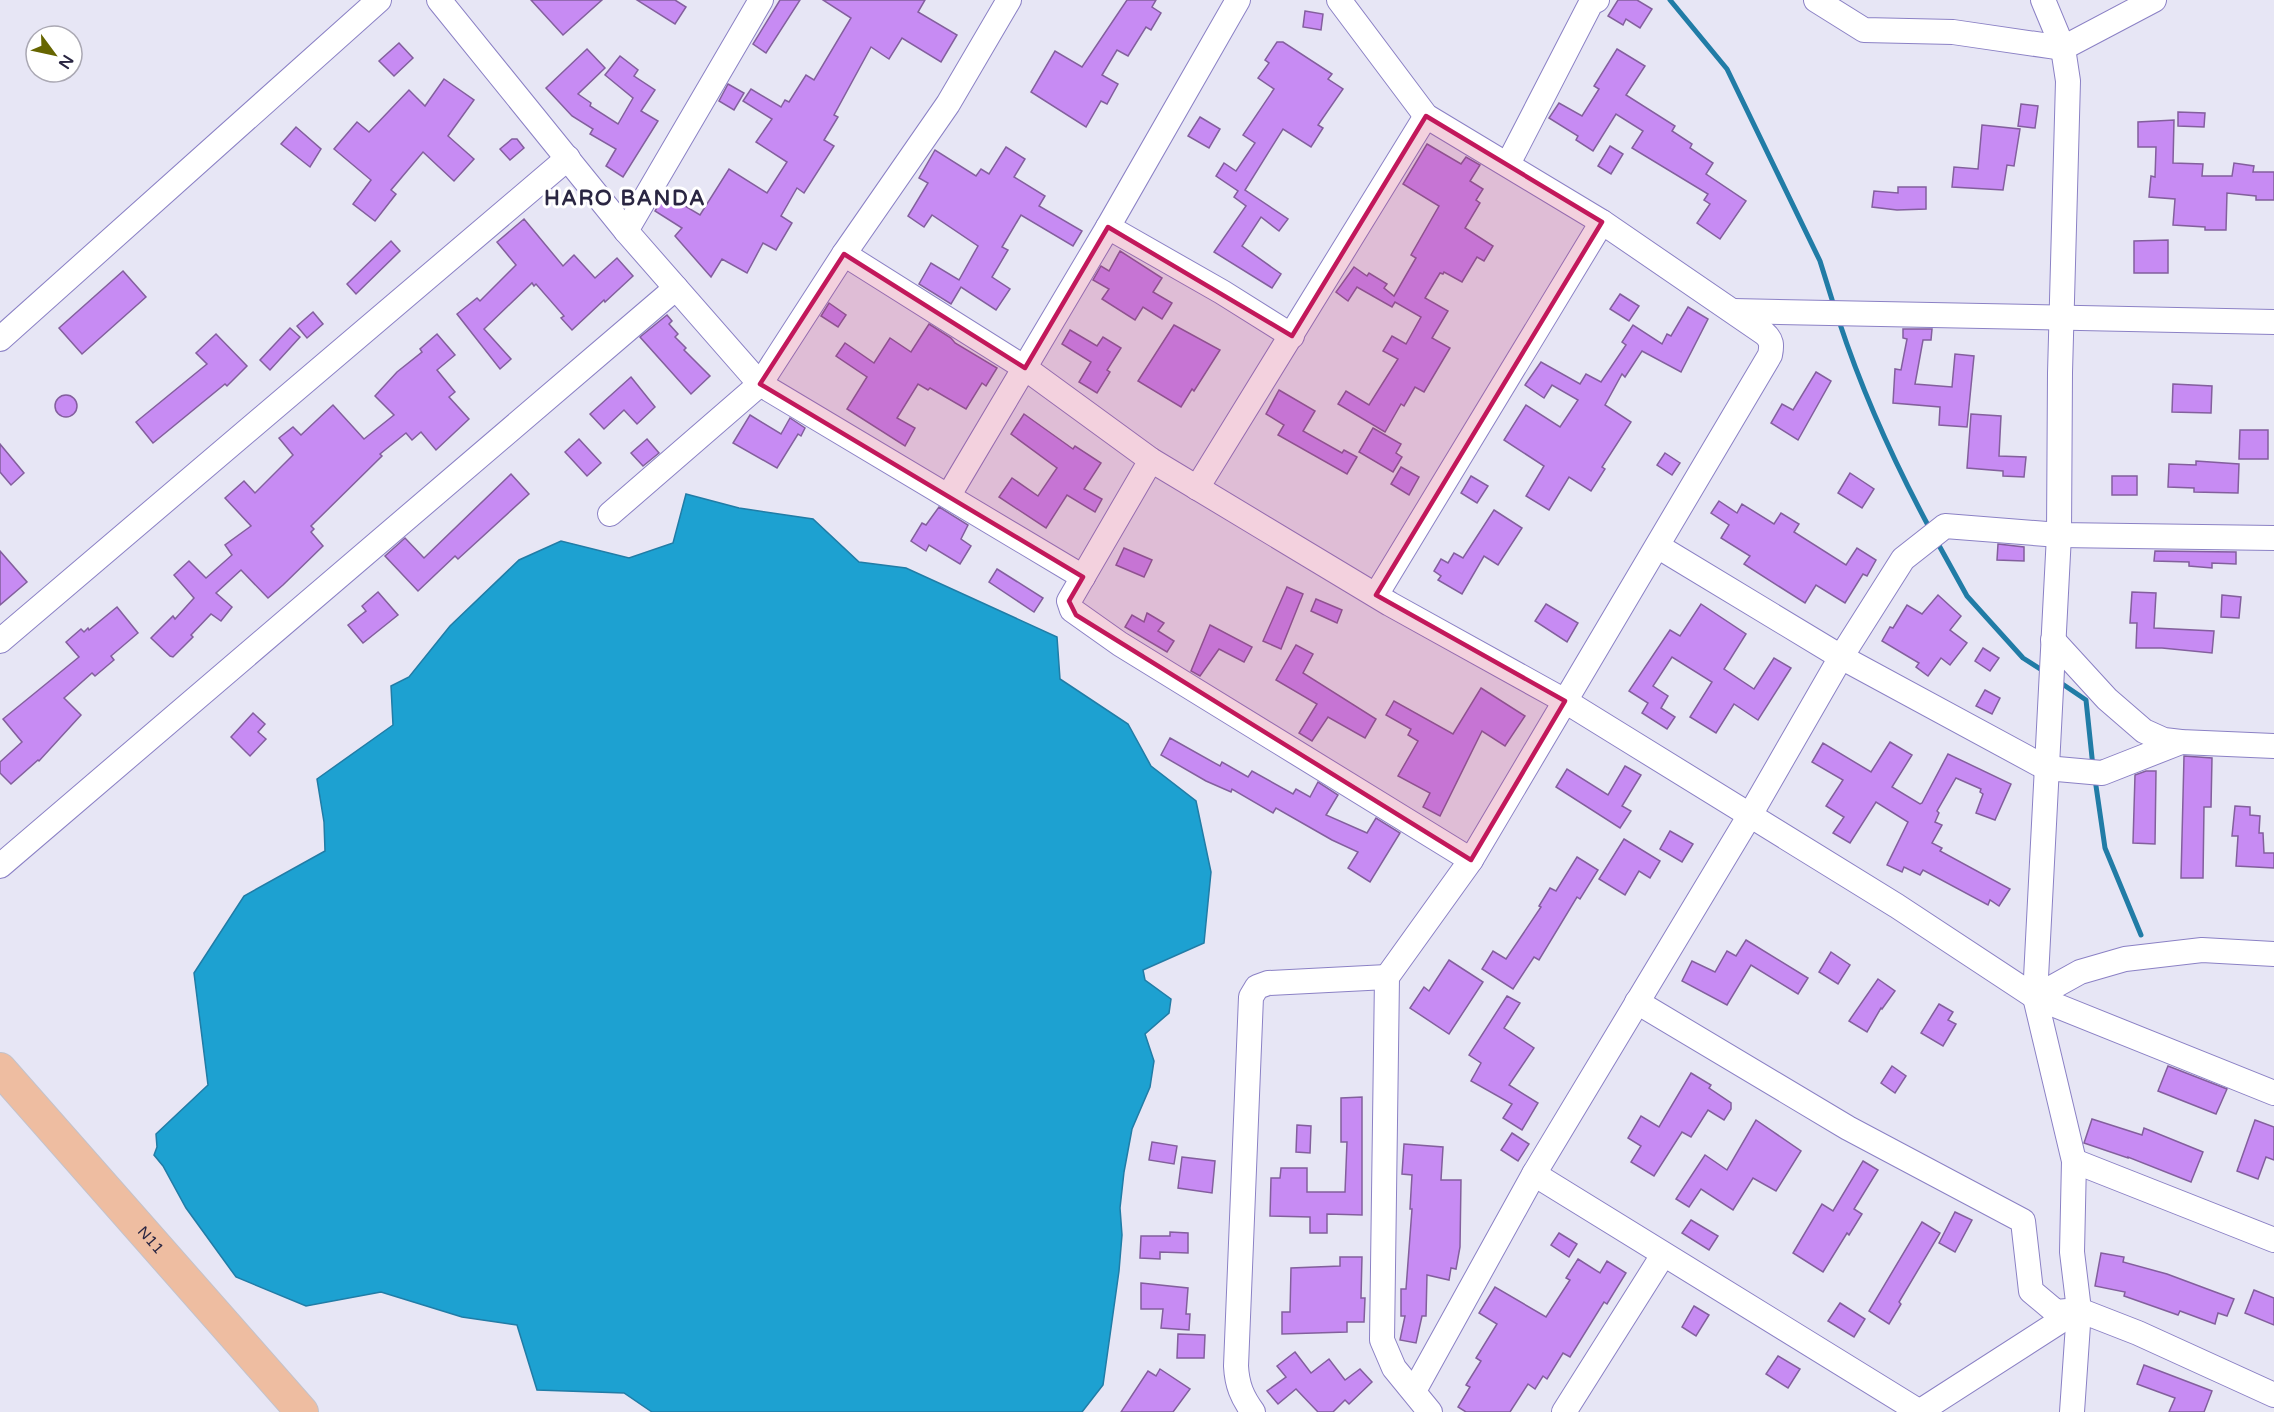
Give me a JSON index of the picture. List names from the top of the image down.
{
  "streets": {
    "main road": ["N11"]
  },
  "districts": ["HARO BANDA"],
  "north": "bottom right"
}
